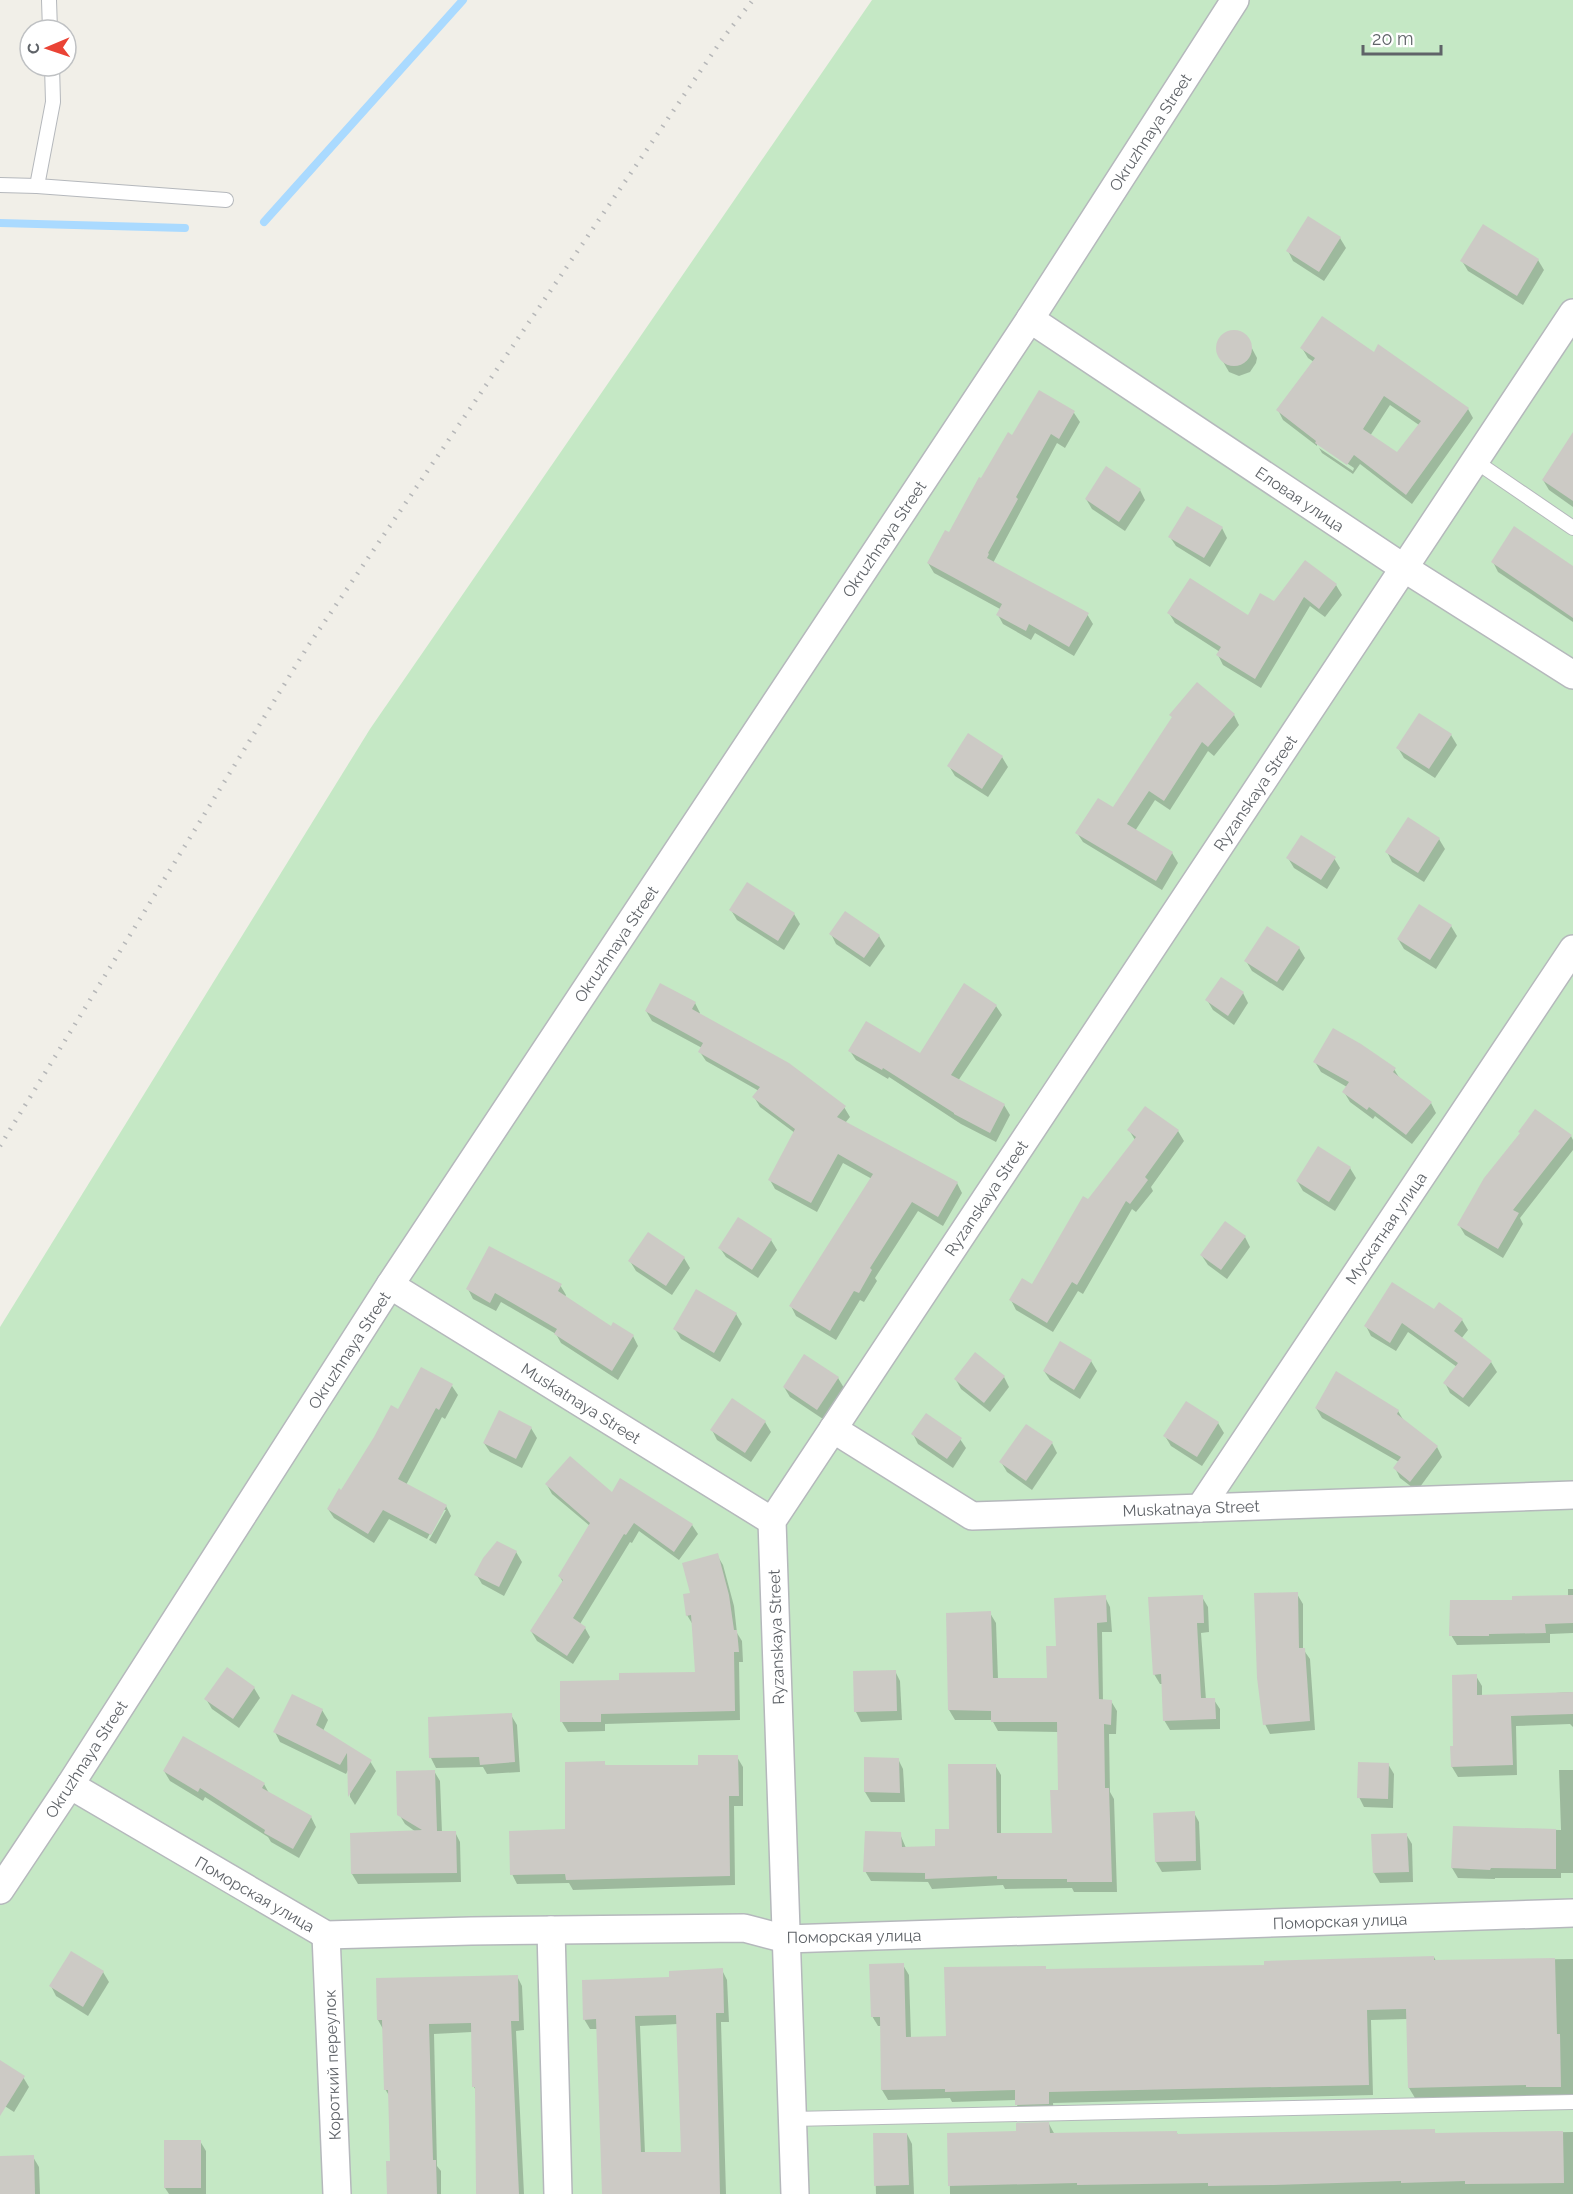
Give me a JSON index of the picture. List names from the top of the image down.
{
  "streets": {
    "street": [
      "Okruzhnaya Street",
      "Еловая улица",
      "Ryzanskaya Street",
      "Мускатная улица",
      "Muskatnaya Street",
      "Поморская улица",
      "Короткий переулок"
    ]
  },
  "crossings": [
    ["Okruzhnaya Street", "Еловая улица"],
    ["Okruzhnaya Street", "Muskatnaya Street"],
    ["Okruzhnaya Street", "Поморская улица"],
    ["Еловая улица", "Ryzanskaya Street"],
    ["Ryzanskaya Street", "Muskatnaya Street"],
    ["Ryzanskaya Street", "Поморская улица"],
    ["Мускатная улица", "Muskatnaya Street"],
    ["Поморская улица", "Короткий переулок"]
  ],
  "scale_bar": "20 m",
  "north": "left"
}
